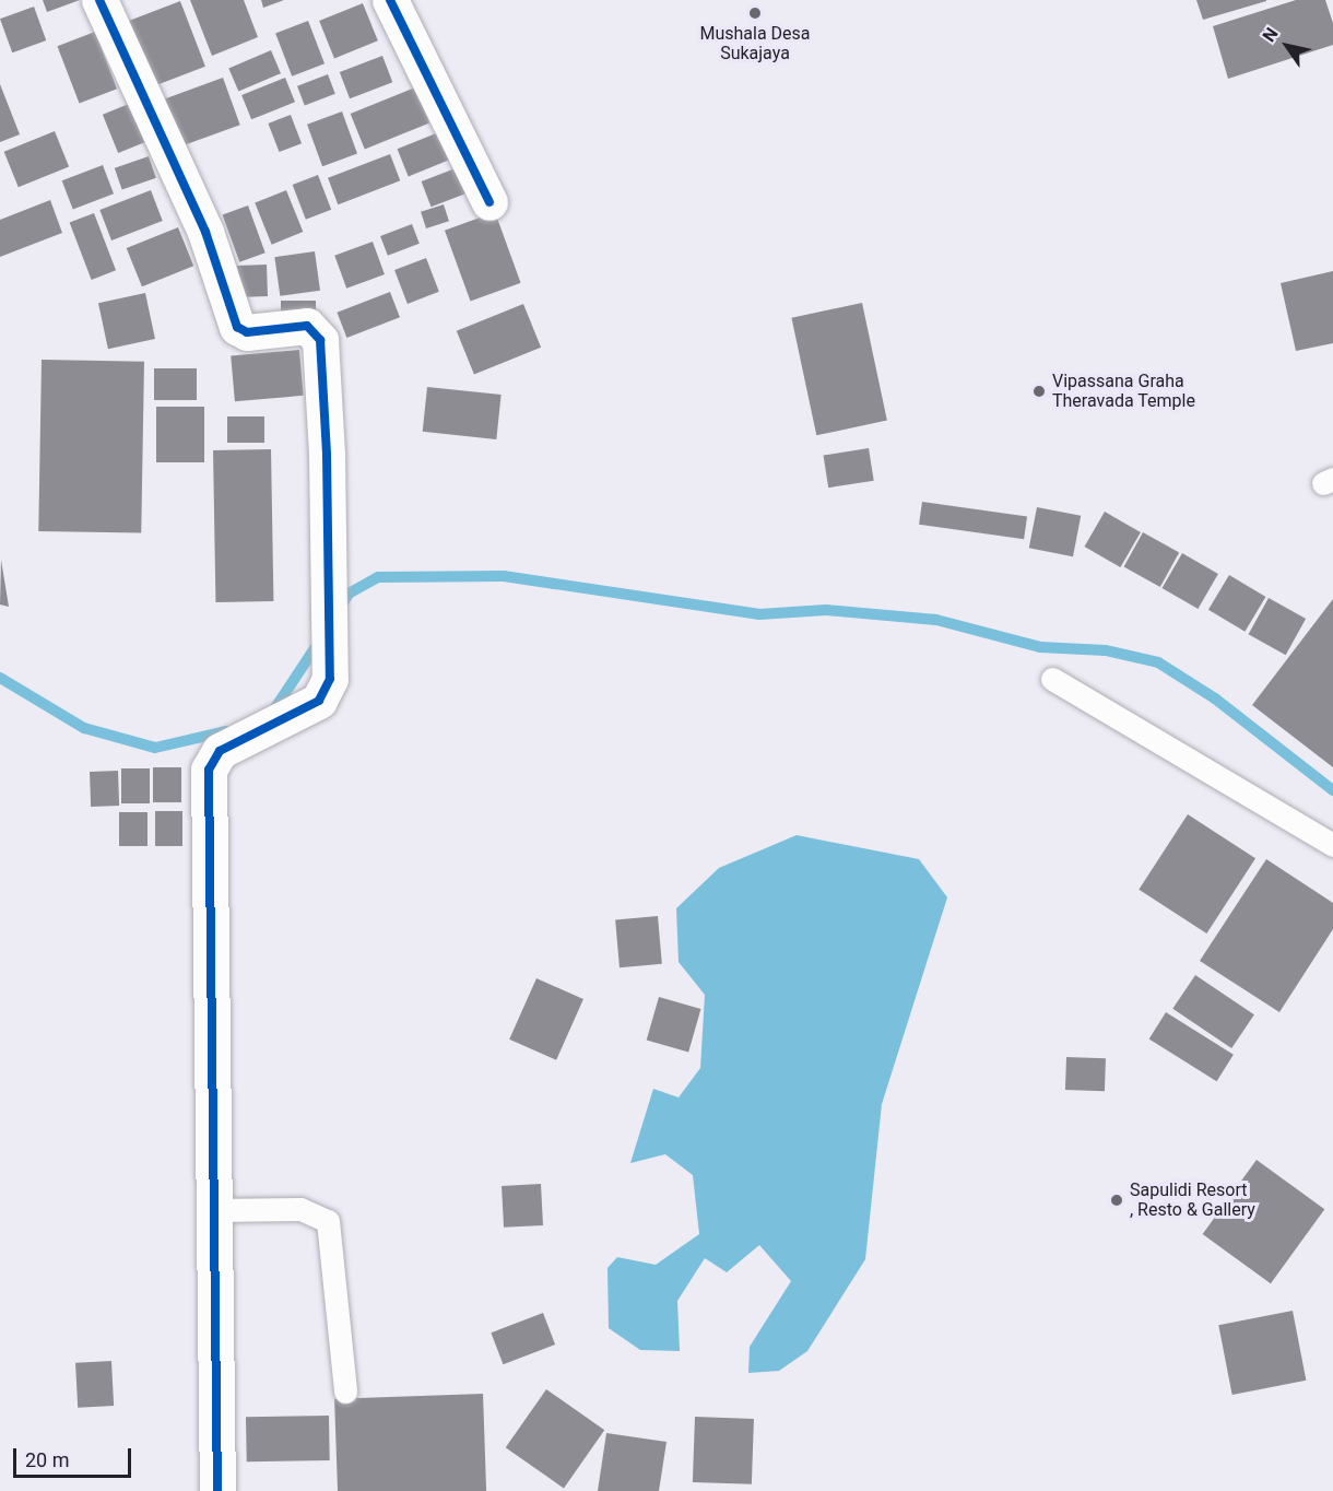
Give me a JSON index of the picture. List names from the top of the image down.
{
  "places": ["Mushala Desa Sukajaya", "Vipassana Graha Theravada Temple", "Sapulidi Resort , Resto & Gallery"],
  "scale_bar": "20 m",
  "north": "top left"
}
